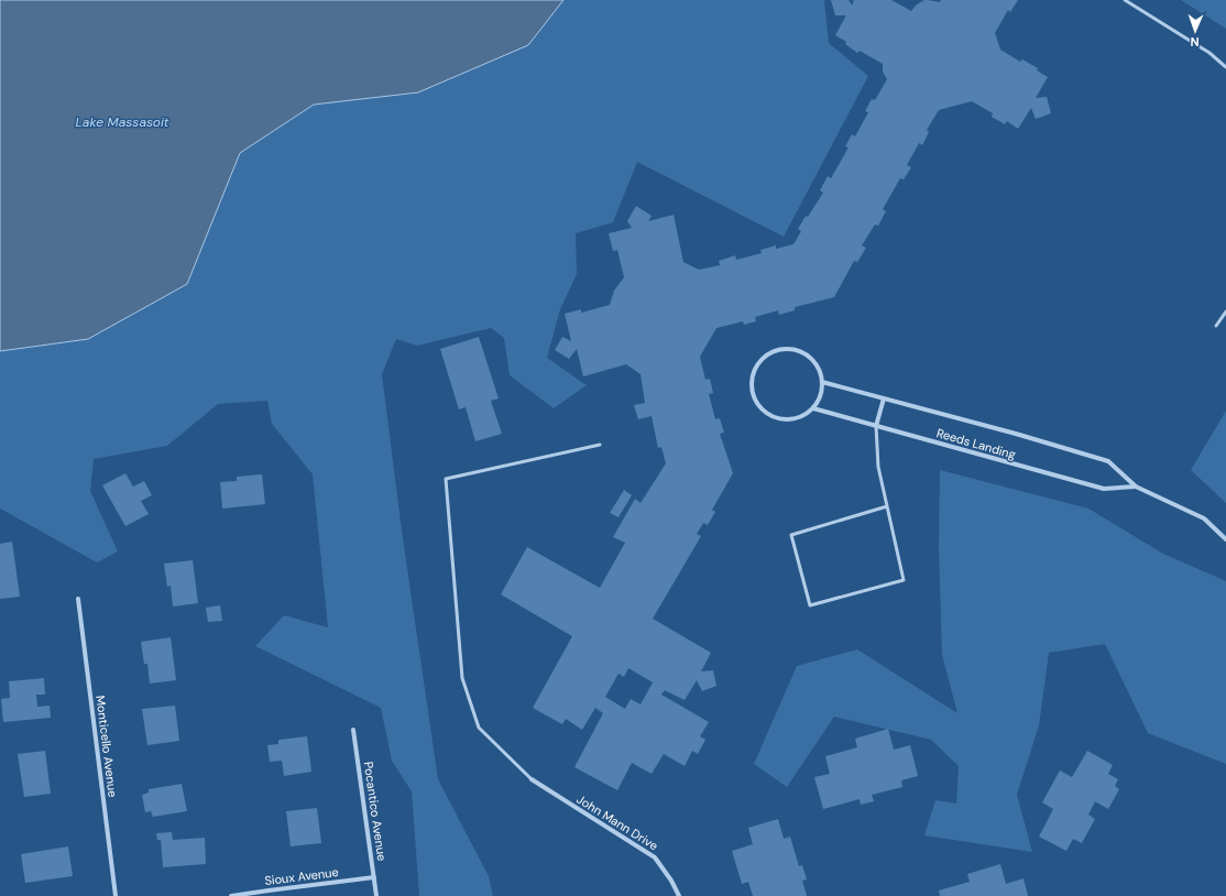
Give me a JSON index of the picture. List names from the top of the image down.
{
  "streets": {
    "street": [
      "Reeds Landing",
      "Monticello Avenue",
      "Pocantico Avenue",
      "John Mann Drive",
      "Sioux Avenue"
    ]
  },
  "crossings": [
    ["Pocantico Avenue", "Sioux Avenue"]
  ],
  "water": ["Lake Massasoit"],
  "north": "bottom"
}
